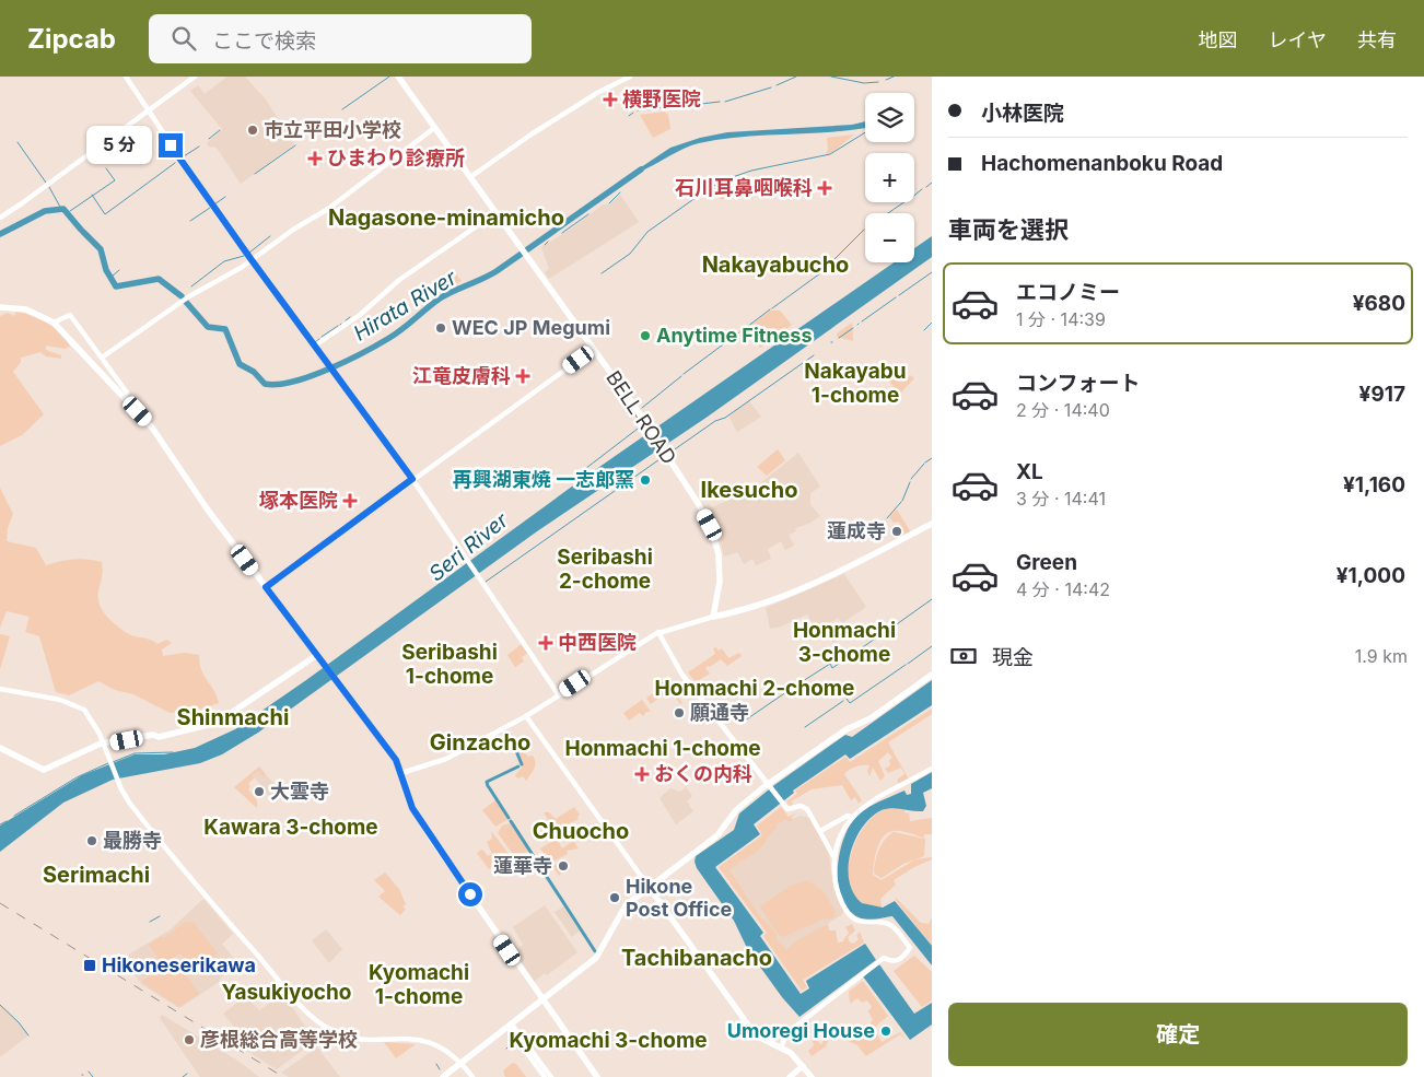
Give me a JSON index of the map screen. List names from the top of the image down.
{
  "streets": {
    "main road": ["BELL ROAD"]
  },
  "districts": [
    "Nagasone-minamicho",
    "Nakayabucho",
    "Nakayabu 1-chome",
    "Ikesucho",
    "Seribashi 2-chome",
    "Honmachi 3-chome",
    "Seribashi 1-chome",
    "Honmachi 2-chome",
    "Shinmachi",
    "Ginzacho",
    "Honmachi 1-chome",
    "Kawara 3-chome",
    "Chuocho",
    "Serimachi",
    "Tachibanacho",
    "Kyomachi 1-chome",
    "Yasukiyocho",
    "Kyomachi 3-chome"
  ],
  "water": ["Hirata River", "Seri River"],
  "places": {
    "health": [
      "横野医院",
      "ひまわり診療所",
      "石川耳鼻咽喉科",
      "江竜皮膚科",
      "塚本医院",
      "中西医院",
      "おくの内科"
    ],
    "other": [
      "市立平田小学校",
      "WEC JP Megumi",
      "Anytime Fitness",
      "再興湖東焼 一志郎窯",
      "蓮成寺",
      "願通寺",
      "大雲寺",
      "最勝寺",
      "蓮華寺",
      "Hikone Post Office",
      "Umoregi House",
      "彦根総合高等学校"
    ],
    "transit": ["Hikoneserikawa"]
  },
  "page": {
    "header": "Zipcab",
    "search": "ここで検索",
    "nav": ["地図", "レイヤ", "共有"],
    "banner": ["小林医院", "Hachomenanboku Road"],
    "map_buttons": ["+", "−"],
    "bubble": "5 分",
    "heading": "車両を選択",
    "list": [
      {
        "name": "エコノミー",
        "note": "1 分 · 14:39",
        "value": "¥680"
      },
      {
        "name": "コンフォート",
        "note": "2 分 · 14:40",
        "value": "¥917"
      },
      {
        "name": "XL",
        "note": "3 分 · 14:41",
        "value": "¥1,160"
      },
      {
        "name": "Green",
        "note": "4 分 · 14:42",
        "value": "¥1,000"
      }
    ],
    "pay": ["現金", "1.9 km"],
    "buttons": "確定"
  }
}
